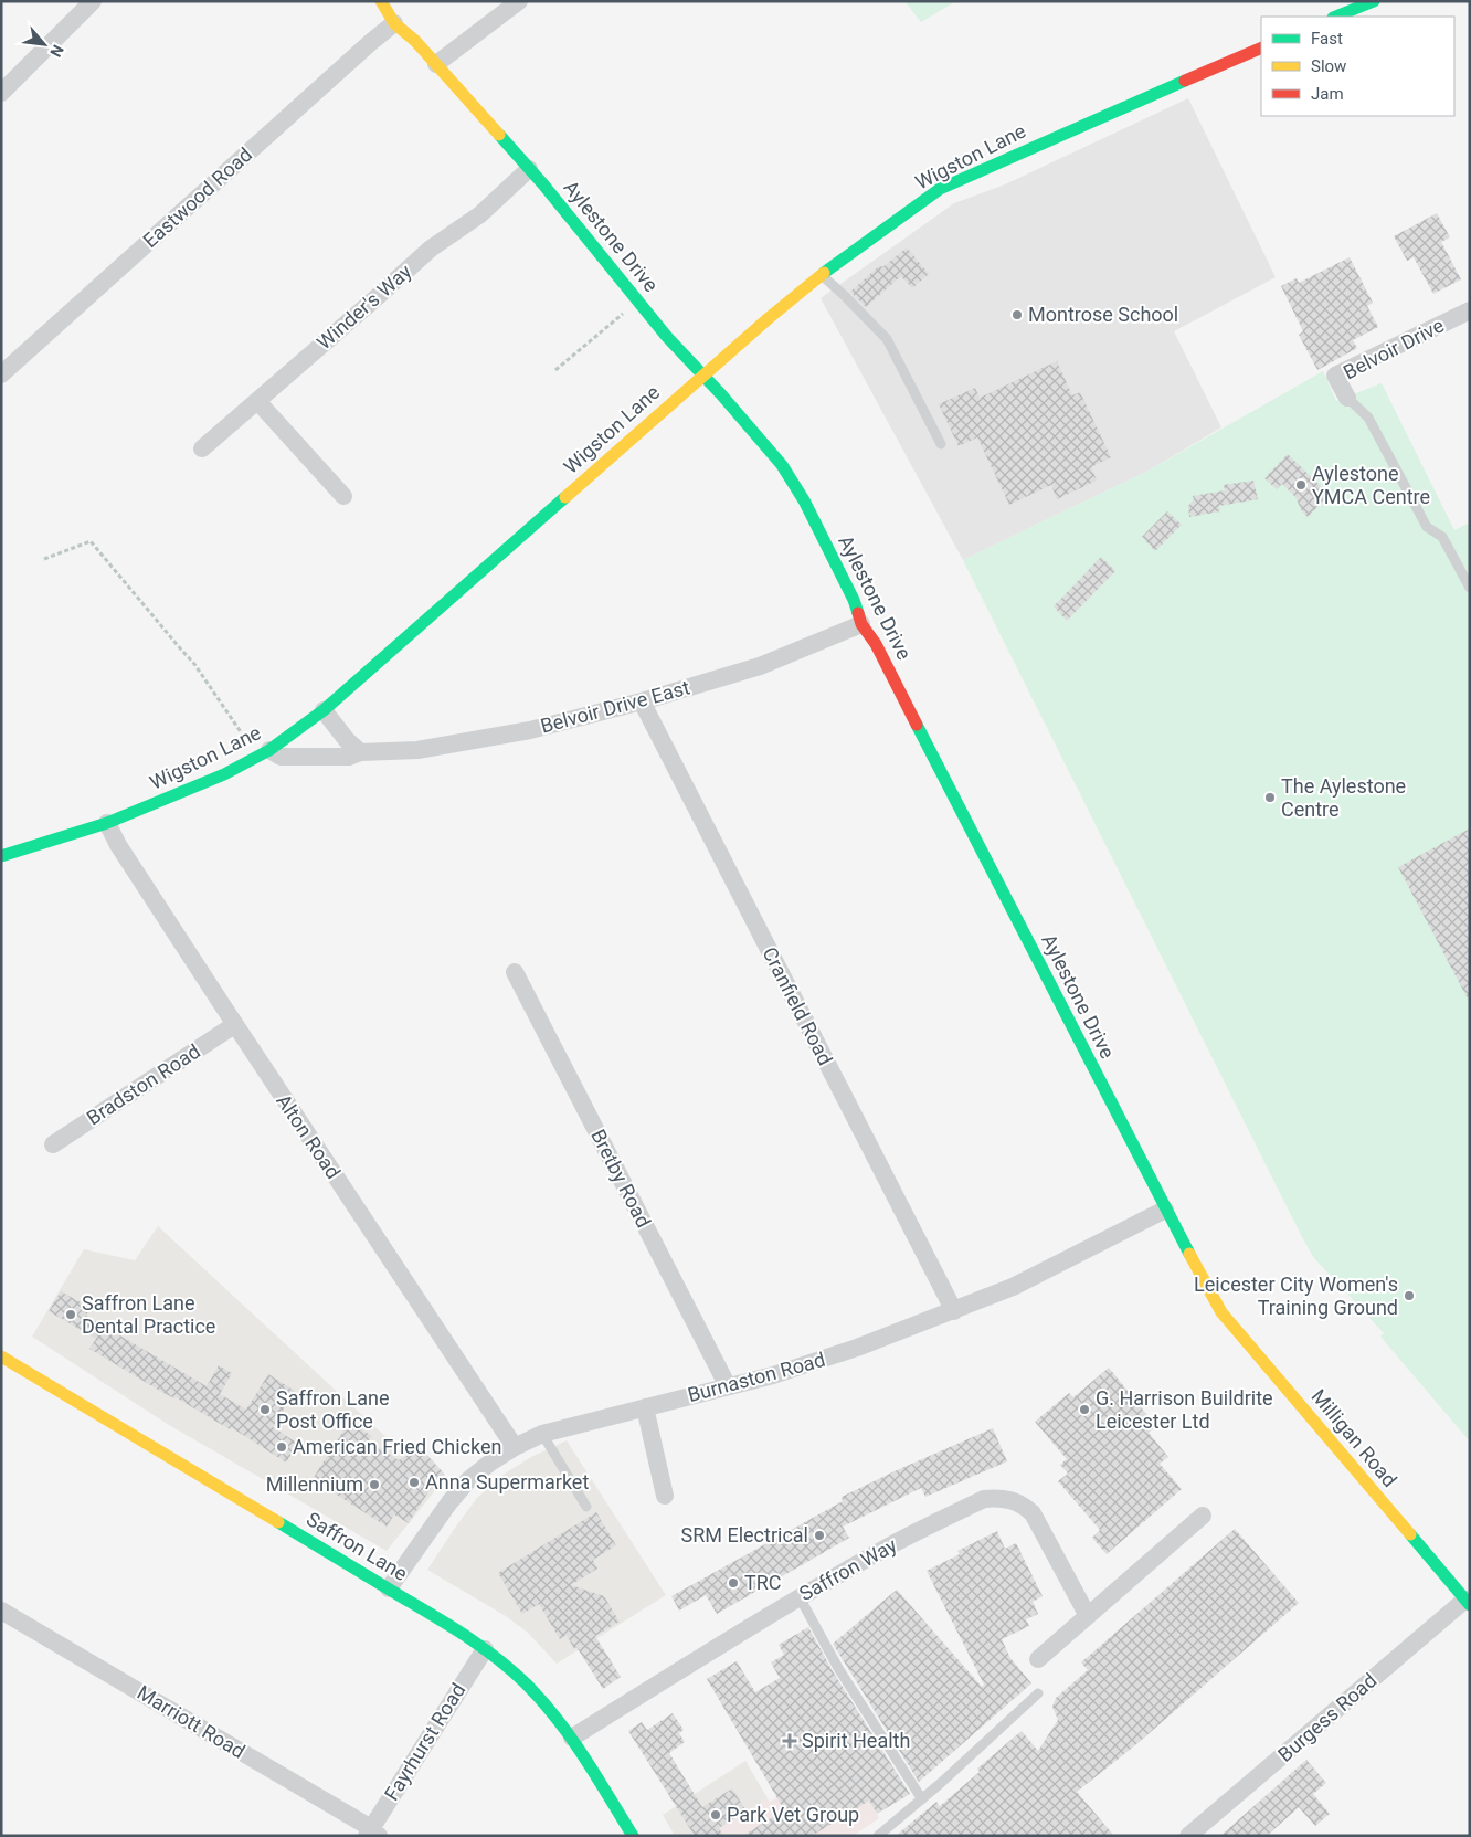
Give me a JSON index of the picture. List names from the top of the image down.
{
  "streets": {
    "street": [
      "Wigston Lane",
      "Eastwood Road",
      "Aylestone Drive",
      "Winder's Way",
      "Belvoir Drive",
      "Belvoir Drive East",
      "Cranfield Road",
      "Bradston Road",
      "Alton Road",
      "Bretby Road",
      "Burnaston Road",
      "Milligan Road",
      "Saffron Lane",
      "Saffron Way",
      "Burgess Road",
      "Marriott Road",
      "Fayrhurst Road"
    ]
  },
  "crossings": [
    ["Wigston Lane", "Aylestone Drive"],
    ["Wigston Lane", "Belvoir Drive East"],
    ["Wigston Lane", "Alton Road"],
    ["Eastwood Road", "Aylestone Drive"],
    ["Aylestone Drive", "Winder's Way"],
    ["Aylestone Drive", "Belvoir Drive East"],
    ["Aylestone Drive", "Burnaston Road"],
    ["Aylestone Drive", "Milligan Road"],
    ["Belvoir Drive East", "Cranfield Road"],
    ["Cranfield Road", "Burnaston Road"],
    ["Bradston Road", "Alton Road"],
    ["Alton Road", "Burnaston Road"],
    ["Bretby Road", "Burnaston Road"],
    ["Burnaston Road", "Saffron Lane"],
    ["Milligan Road", "Burgess Road"],
    ["Saffron Lane", "Saffron Way"],
    ["Saffron Lane", "Fayrhurst Road"],
    ["Marriott Road", "Fayrhurst Road"]
  ],
  "places": {
    "other": [
      "Montrose School",
      "Aylestone YMCA Centre",
      "The Aylestone Centre",
      "Leicester City Women's Training Ground",
      "Saffron Lane Dental Practice",
      "Saffron Lane Post Office",
      "G. Harrison Buildrite Leicester Ltd",
      "American Fried Chicken",
      "Anna Supermarket",
      "Millennium",
      "SRM Electrical",
      "TRC",
      "Park Vet Group"
    ],
    "health": ["Spirit Health"]
  },
  "legend": ["Fast", "Slow", "Jam"],
  "north": "bottom right"
}
